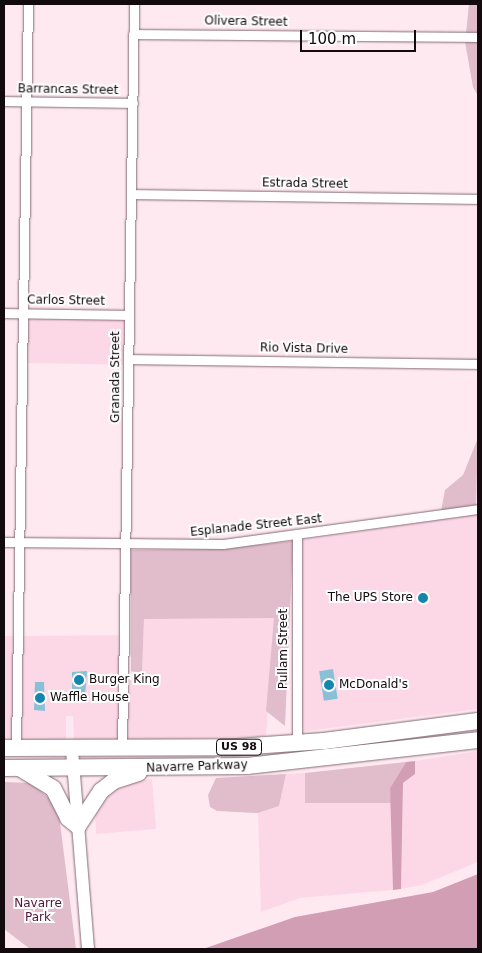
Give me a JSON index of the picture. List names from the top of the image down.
{
  "streets": {
    "highway": ["US 98", "Navarre Parkway"],
    "street": [
      "Olivera Street",
      "Barrancas Street",
      "Estrada Street",
      "Carlos Street",
      "Rio Vista Drive",
      "Granada Street",
      "Esplanade Street East",
      "Pullam Street"
    ]
  },
  "crossings": [
    ["Olivera Street", "Granada Street"],
    ["Barrancas Street", "Granada Street"],
    ["Estrada Street", "Granada Street"],
    ["Carlos Street", "Granada Street"],
    ["Rio Vista Drive", "Granada Street"],
    ["Granada Street", "Esplanade Street East"],
    ["Granada Street", "Navarre Parkway"],
    ["Esplanade Street East", "Pullam Street"],
    ["Pullam Street", "Navarre Parkway"]
  ],
  "parks": ["Navarre Park"],
  "places": [
    "The UPS Store",
    "Burger King",
    "McDonald's",
    "Waffle House"
  ],
  "scale_bar": "100 m"
}
